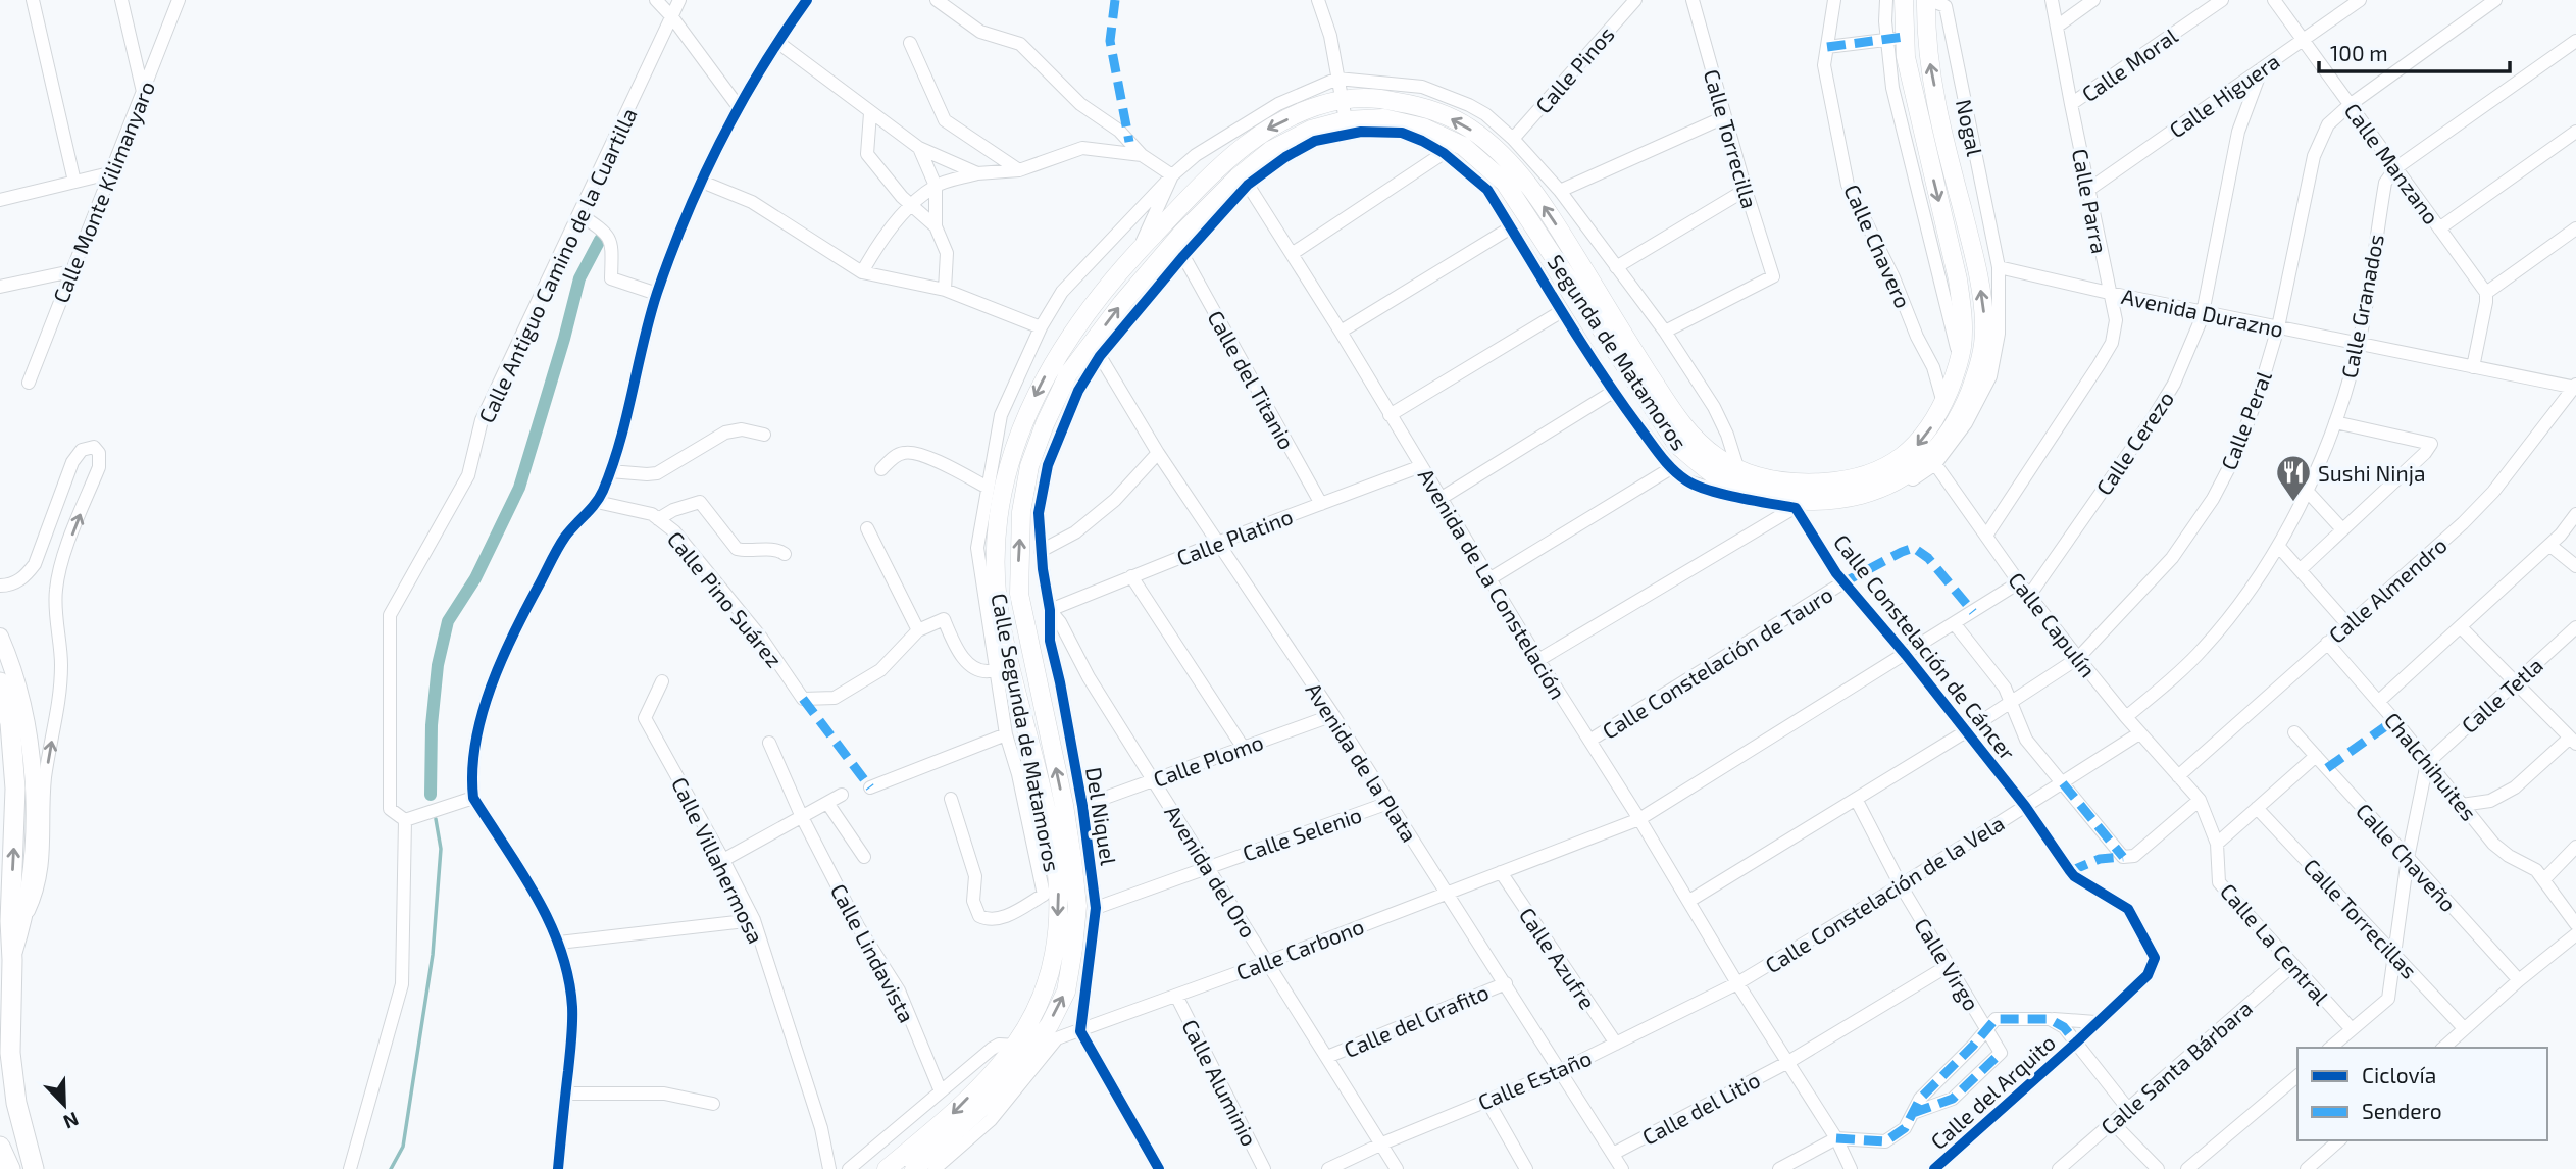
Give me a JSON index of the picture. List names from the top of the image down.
{
  "streets": {
    "main road": ["Segunda de Matamoros", "Calle Segunda de Matamoros"],
    "street": [
      "Calle Moral",
      "Calle Pinos",
      "Calle Higuera",
      "Nogal",
      "Calle Torrecilla",
      "Calle Manzano",
      "Calle Monte Kilimanyaro",
      "Calle Parra",
      "Calle Chavero",
      "Calle Antiguo Camino de la Cuartilla",
      "Calle Granados",
      "Avenida Durazno",
      "Calle del Titanio",
      "Calle Peral",
      "Calle Cerezo",
      "Calle Platino",
      "Avenida de La Constelación",
      "Calle Almendro",
      "Calle Pino Suárez",
      "Calle Capulín",
      "Calle Constelación de Cáncer",
      "Calle Constelación de Tauro",
      "Calle Tetla",
      "Calle Plomo",
      "Avenida de la Plata",
      "Chalchihuites",
      "Del Niquel",
      "Calle Selenio",
      "Calle Chaveño",
      "Calle Villahermosa",
      "Avenida del Oro",
      "Calle Constelación de la Vela",
      "Calle Torrecillas",
      "Calle La Central",
      "Calle Carbono",
      "Calle Lindavista",
      "Calle Azufre",
      "Calle Virgo",
      "Calle del Grafito",
      "Calle Santa Bárbara",
      "Calle Estaño",
      "Calle Aluminio",
      "Calle del Arquito",
      "Calle del Litio"
    ]
  },
  "crossings": [
    ["Calle Moral", "Calle Parra"],
    ["Calle Higuera", "Calle Manzano"],
    ["Calle Higuera", "Calle Parra"],
    ["Calle Higuera", "Calle Cerezo"],
    ["Nogal", "Avenida Durazno"],
    ["Nogal", "Segunda de Matamoros"],
    ["Calle Manzano", "Calle Granados"],
    ["Calle Manzano", "Calle Peral"],
    ["Calle Parra", "Avenida Durazno"],
    ["Calle Parra", "Calle Capulín"],
    ["Calle Chavero", "Segunda de Matamoros"],
    ["Calle Granados", "Avenida Durazno"],
    ["Calle Granados", "Calle Capulín"],
    ["Avenida Durazno", "Calle Peral"],
    ["Avenida Durazno", "Calle Cerezo"],
    ["Avenida Durazno", "Calle Almendro"],
    ["Segunda de Matamoros", "Calle Constelación de Cáncer"],
    ["Segunda de Matamoros", "Calle Segunda de Matamoros"],
    ["Calle del Titanio", "Calle Platino"],
    ["Calle del Titanio", "Del Niquel"],
    ["Calle Peral", "Avenida de La Constelación"],
    ["Calle Peral", "Calle Capulín"],
    ["Calle Peral", "Calle Constelación de Cáncer"],
    ["Calle Peral", "Calle Virgo"],
    ["Calle Cerezo", "Calle Capulín"],
    ["Calle Platino", "Avenida de La Constelación"],
    ["Calle Platino", "Avenida de la Plata"],
    ["Calle Platino", "Del Niquel"],
    ["Calle Platino", "Avenida del Oro"],
    ["Avenida de La Constelación", "Calle Constelación de Tauro"],
    ["Avenida de La Constelación", "Del Niquel"],
    ["Avenida de La Constelación", "Calle Constelación de la Vela"],
    ["Avenida de La Constelación", "Calle Carbono"],
    ["Avenida de La Constelación", "Calle Estaño"],
    ["Avenida de La Constelación", "Calle del Litio"],
    ["Calle Almendro", "Calle Capulín"],
    ["Calle Almendro", "Chalchihuites"],
    ["Calle Almendro", "Calle La Central"],
    ["Calle Capulín", "Calle Constelación de la Vela"],
    ["Calle Capulín", "Calle La Central"],
    ["Calle Capulín", "Calle Carbono"],
    ["Calle Constelación de Cáncer", "Calle Constelación de Tauro"],
    ["Calle Constelación de Cáncer", "Calle Constelación de la Vela"],
    ["Calle Constelación de Cáncer", "Calle Carbono"],
    ["Calle Constelación de Cáncer", "Calle del Arquito"],
    ["Calle Tetla", "Chalchihuites"],
    ["Calle Segunda de Matamoros", "Calle Carbono"],
    ["Calle Plomo", "Avenida de la Plata"],
    ["Calle Plomo", "Del Niquel"],
    ["Calle Plomo", "Avenida del Oro"],
    ["Avenida de la Plata", "Del Niquel"],
    ["Avenida de la Plata", "Calle Selenio"],
    ["Avenida de la Plata", "Calle Carbono"],
    ["Avenida de la Plata", "Calle del Grafito"],
    ["Avenida de la Plata", "Calle Estaño"],
    ["Avenida de la Plata", "Calle del Litio"],
    ["Del Niquel", "Calle Selenio"],
    ["Del Niquel", "Avenida del Oro"],
    ["Del Niquel", "Calle Carbono"],
    ["Calle Selenio", "Avenida del Oro"],
    ["Avenida del Oro", "Calle Carbono"],
    ["Avenida del Oro", "Calle del Grafito"],
    ["Avenida del Oro", "Calle Estaño"],
    ["Calle Constelación de la Vela", "Calle Virgo"],
    ["Calle Constelación de la Vela", "Calle Estaño"],
    ["Calle La Central", "Calle Santa Bárbara"],
    ["Calle Carbono", "Calle Azufre"],
    ["Calle Carbono", "Calle Aluminio"],
    ["Calle Azufre", "Calle Estaño"],
    ["Calle Virgo", "Calle del Litio"]
  ],
  "places": {
    "restaurant": ["Sushi Ninja"]
  },
  "legend": ["Ciclovía", "Sendero"],
  "scale_bar": "100 m",
  "north": "bottom right"
}
